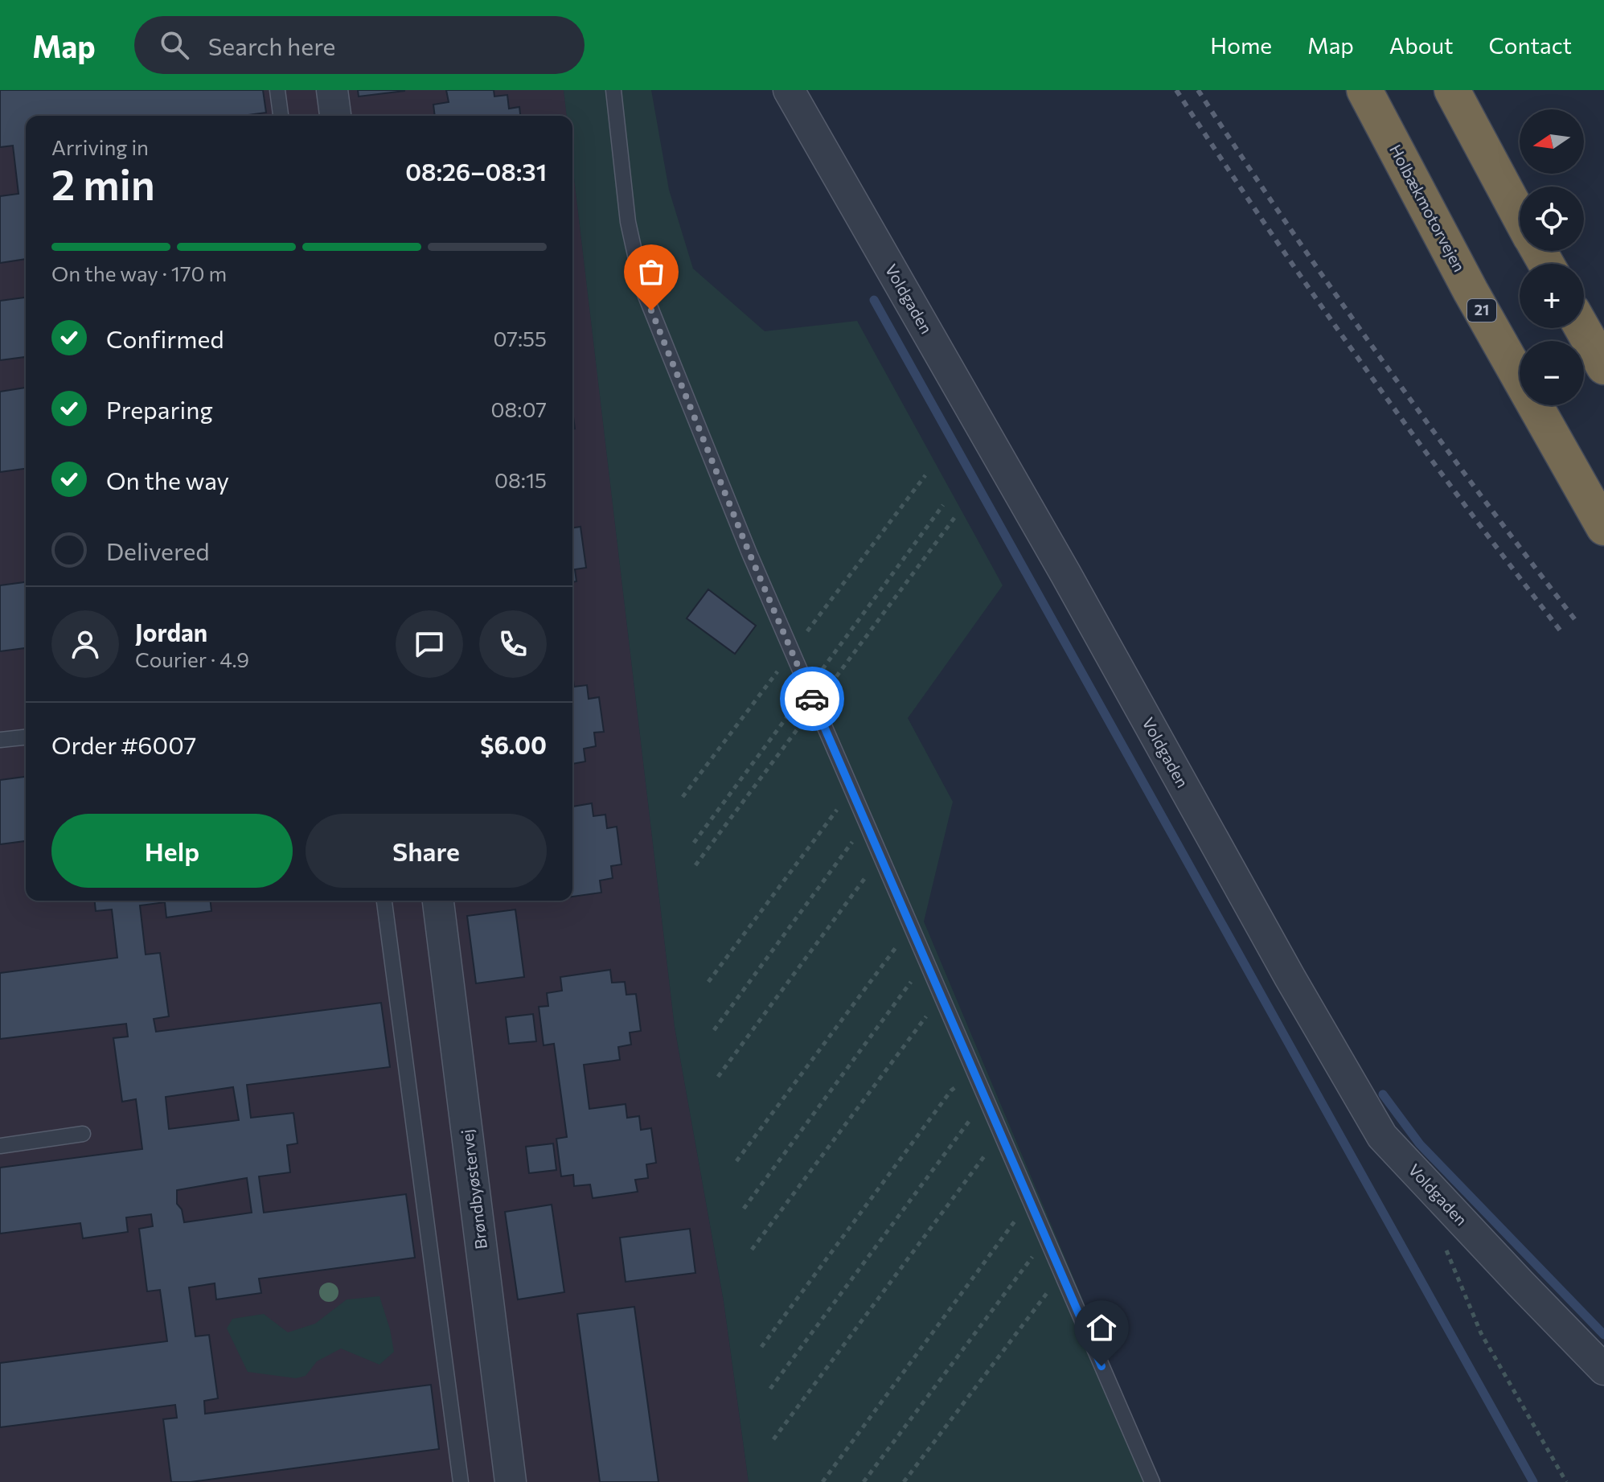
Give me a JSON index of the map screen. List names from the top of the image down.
{
  "streets": {
    "highway": ["Holbækmotorvejen", "21"],
    "street": ["Voldgaden", "Brøndbyøstervej"]
  },
  "north": "left",
  "page": {
    "header": "Map",
    "search": "Search here",
    "nav": [
      "Home",
      "Map",
      "About",
      "Contact"
    ],
    "map_buttons": ["+", "−"],
    "heading": ["2 min", "Arriving in", "08:26–08:31"],
    "panel": [
      "Jordan",
      "Courier · 4.9",
      "Order #6007",
      "$6.00"
    ],
    "bar": "On the way · 170 m",
    "list": [
      ["Confirmed", "07:55"],
      ["Preparing", "08:07"],
      ["On the way", "08:15"],
      "Delivered"
    ],
    "buttons": ["Help", "Share"]
  }
}
